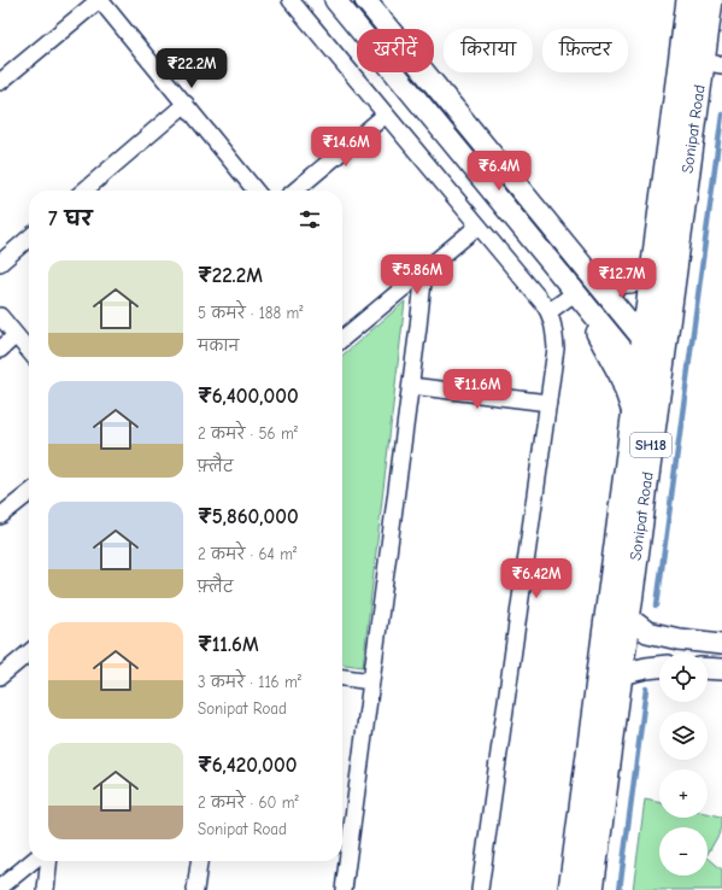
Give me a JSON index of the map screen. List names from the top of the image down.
{
  "streets": {
    "main road": ["Sonipat Road", "SH18"]
  },
  "page": {
    "chip": ["खरीदें", "किराया", "फ़िल्टर"],
    "price": [
      "₹22.2M",
      "₹14.6M",
      "₹6.4M",
      "₹5.86M",
      "₹12.7M",
      "₹11.6M",
      "₹6.42M"
    ],
    "heading": "7 घर",
    "list": [
      {
        "name": "₹22.2M",
        "note": "5 कमरे · 188 m² · मकान"
      },
      {
        "name": "₹6,400,000",
        "note": "2 कमरे · 56 m² · फ़्लैट"
      },
      {
        "name": "₹5,860,000",
        "note": "2 कमरे · 64 m² · फ़्लैट"
      },
      {
        "name": "₹11.6M",
        "note": "3 कमरे · 116 m² · Sonipat Road"
      },
      {
        "name": "₹6,420,000",
        "note": "2 कमरे · 60 m² · Sonipat Road"
      }
    ],
    "map_buttons": ["+", "−"]
  }
}
